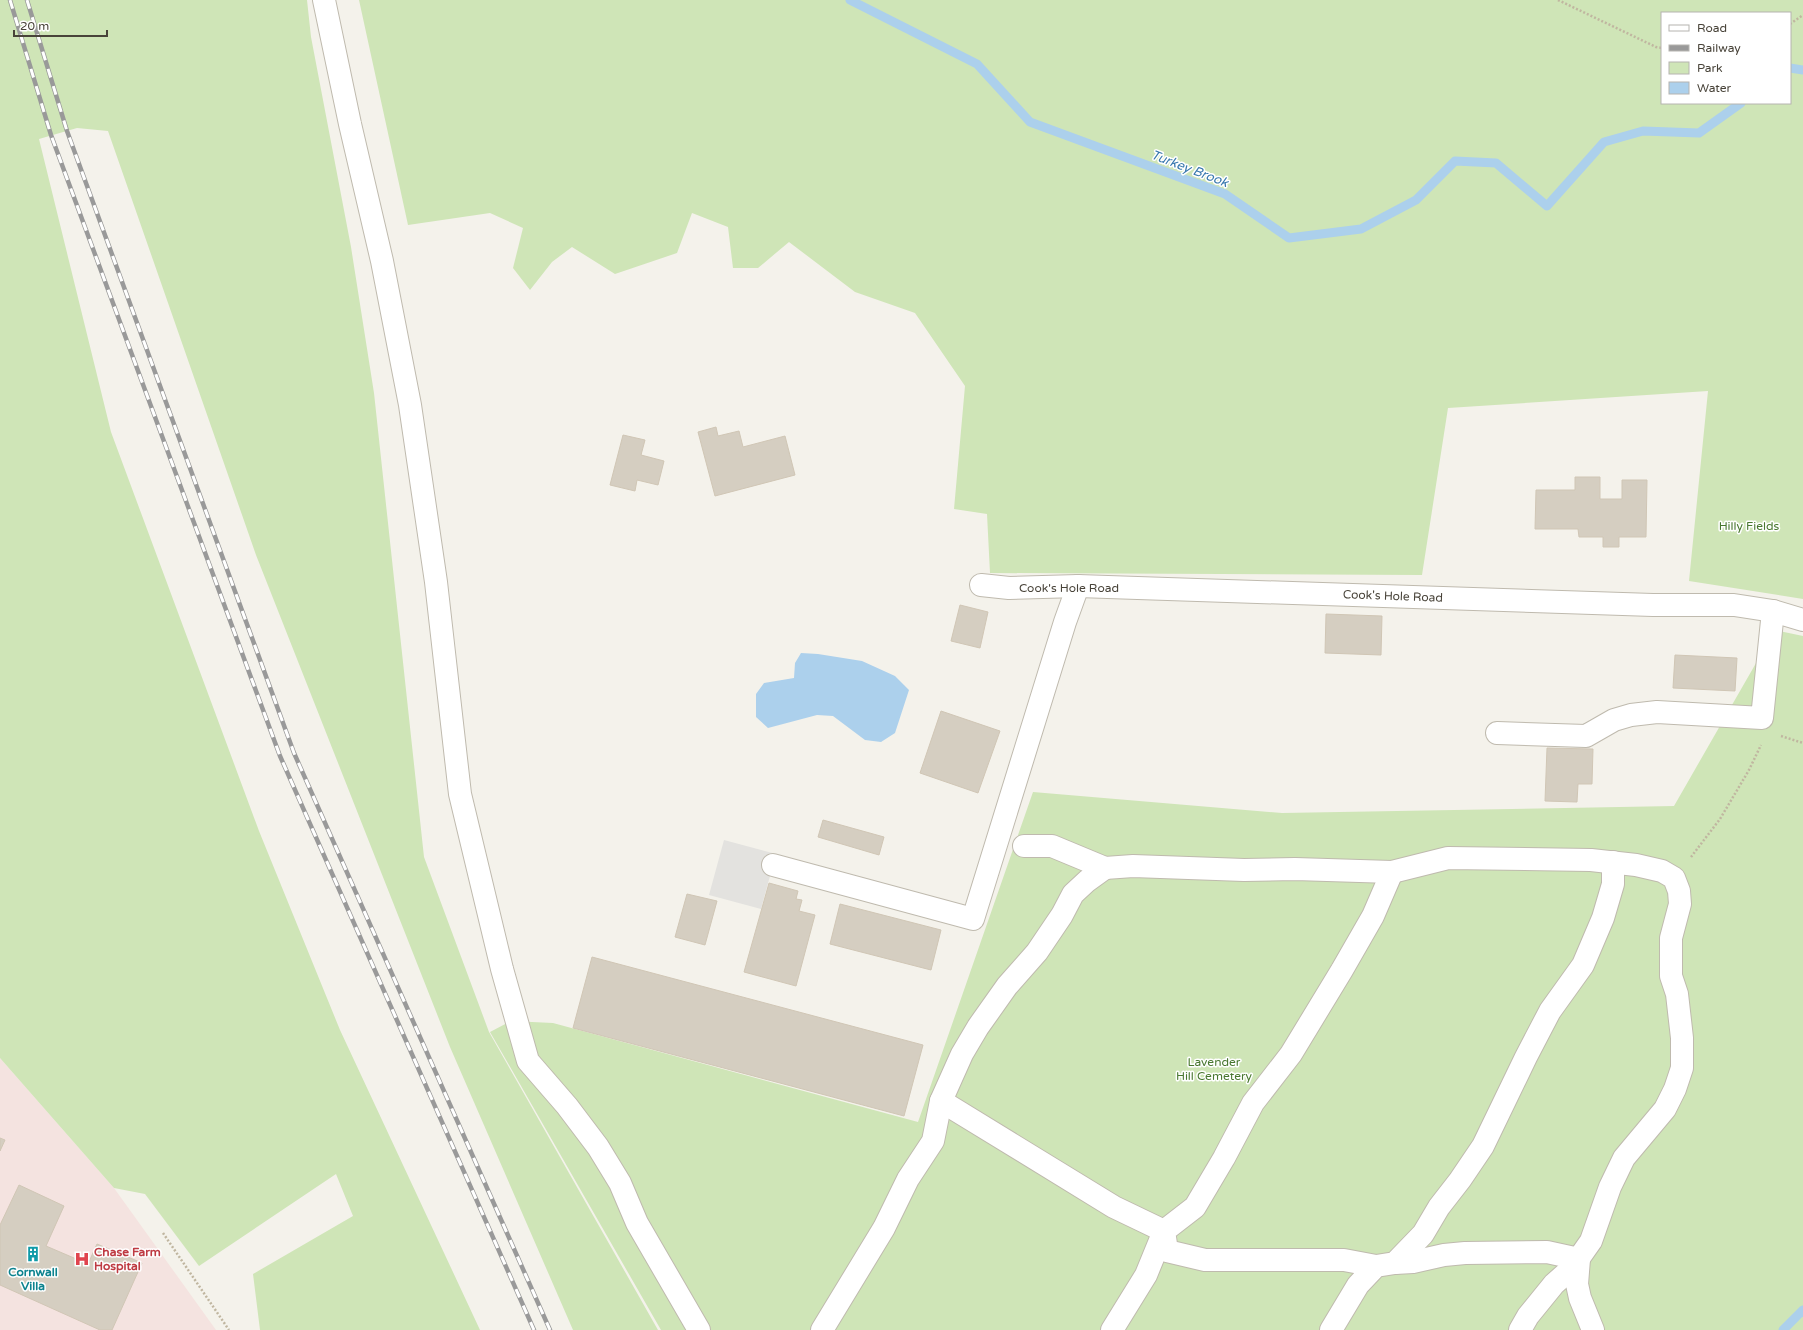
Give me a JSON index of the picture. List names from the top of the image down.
{
  "streets": {
    "street": ["Cook's Hole Road"]
  },
  "water": ["Turkey Brook"],
  "parks": ["Hilly Fields", "Lavender Hill Cemetery"],
  "places": {
    "building": ["Cornwall Villa"],
    "hospital": ["Chase Farm Hospital"]
  },
  "legend": [
    "Road",
    "Railway",
    "Park",
    "Water"
  ],
  "scale_bar": "20 m"
}
